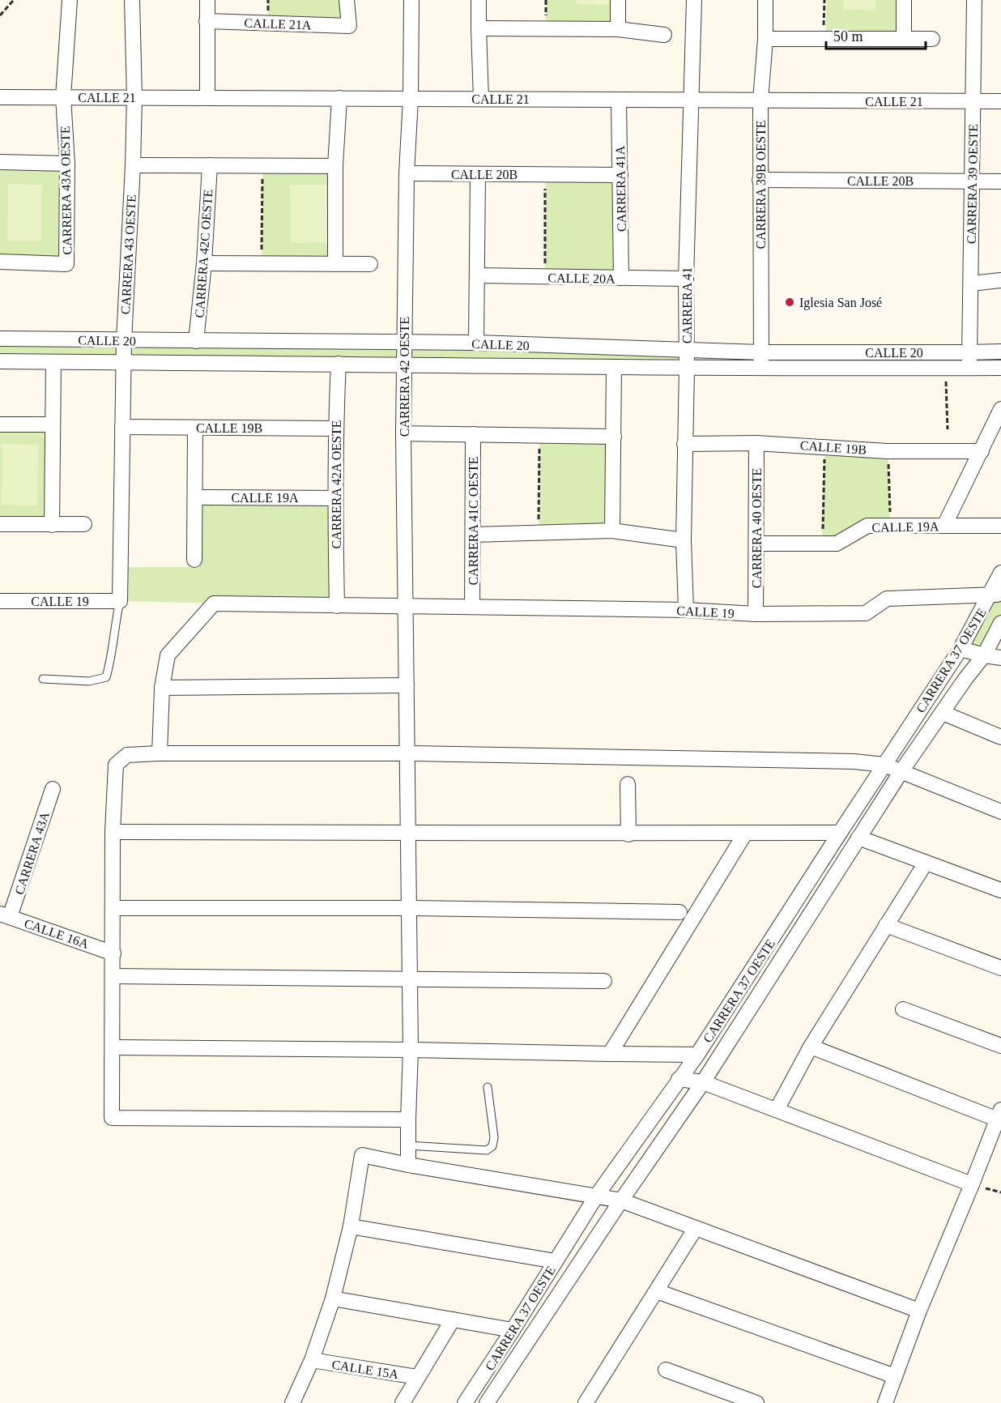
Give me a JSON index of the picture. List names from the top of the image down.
{
  "streets": {
    "street": [
      "CALLE 21A",
      "CALLE 21",
      "CALLE 20B",
      "CARRERA 39 OESTE",
      "CARRERA 39B OESTE",
      "CARRERA 41A",
      "CARRERA 43A OESTE",
      "CARRERA 42C OESTE",
      "CARRERA 43 OESTE",
      "CALLE 20A",
      "CARRERA 41",
      "CALLE 20",
      "CARRERA 42 OESTE",
      "CALLE 19B",
      "CARRERA 42A OESTE",
      "CALLE 19A",
      "CARRERA 41C OESTE",
      "CARRERA 40 OESTE",
      "CALLE 19",
      "CARRERA 37 OESTE",
      "CARRERA 43A",
      "CALLE 16A",
      "CALLE 15A"
    ]
  },
  "crossings": [
    ["CALLE 21", "CARRERA 39 OESTE"],
    ["CALLE 21", "CARRERA 39B OESTE"],
    ["CALLE 21", "CARRERA 41A"],
    ["CALLE 21", "CARRERA 43A OESTE"],
    ["CALLE 21", "CARRERA 43 OESTE"],
    ["CALLE 21", "CARRERA 41"],
    ["CALLE 21", "CARRERA 42 OESTE"],
    ["CALLE 20B", "CARRERA 39 OESTE"],
    ["CALLE 20B", "CARRERA 39B OESTE"],
    ["CALLE 20B", "CARRERA 41A"],
    ["CALLE 20B", "CARRERA 42 OESTE"],
    ["CARRERA 39 OESTE", "CALLE 20"],
    ["CARRERA 39B OESTE", "CALLE 20"],
    ["CARRERA 41A", "CALLE 20A"],
    ["CARRERA 42C OESTE", "CALLE 20"],
    ["CARRERA 43 OESTE", "CALLE 20"],
    ["CARRERA 43 OESTE", "CALLE 19B"],
    ["CARRERA 43 OESTE", "CALLE 19"],
    ["CALLE 20A", "CARRERA 41"],
    ["CARRERA 41", "CALLE 20"],
    ["CARRERA 41", "CALLE 19B"],
    ["CARRERA 41", "CALLE 19"],
    ["CALLE 20", "CARRERA 42 OESTE"],
    ["CALLE 20", "CARRERA 42A OESTE"],
    ["CARRERA 42 OESTE", "CALLE 19"],
    ["CALLE 19B", "CARRERA 42A OESTE"],
    ["CALLE 19B", "CARRERA 40 OESTE"],
    ["CARRERA 42A OESTE", "CALLE 19A"],
    ["CARRERA 42A OESTE", "CALLE 19"],
    ["CALLE 19A", "CARRERA 40 OESTE"],
    ["CARRERA 41C OESTE", "CALLE 19"],
    ["CARRERA 40 OESTE", "CALLE 19"],
    ["CALLE 19", "CARRERA 37 OESTE"],
    ["CARRERA 43A", "CALLE 16A"]
  ],
  "places": ["Iglesia San José"],
  "scale_bar": "50 m"
}
